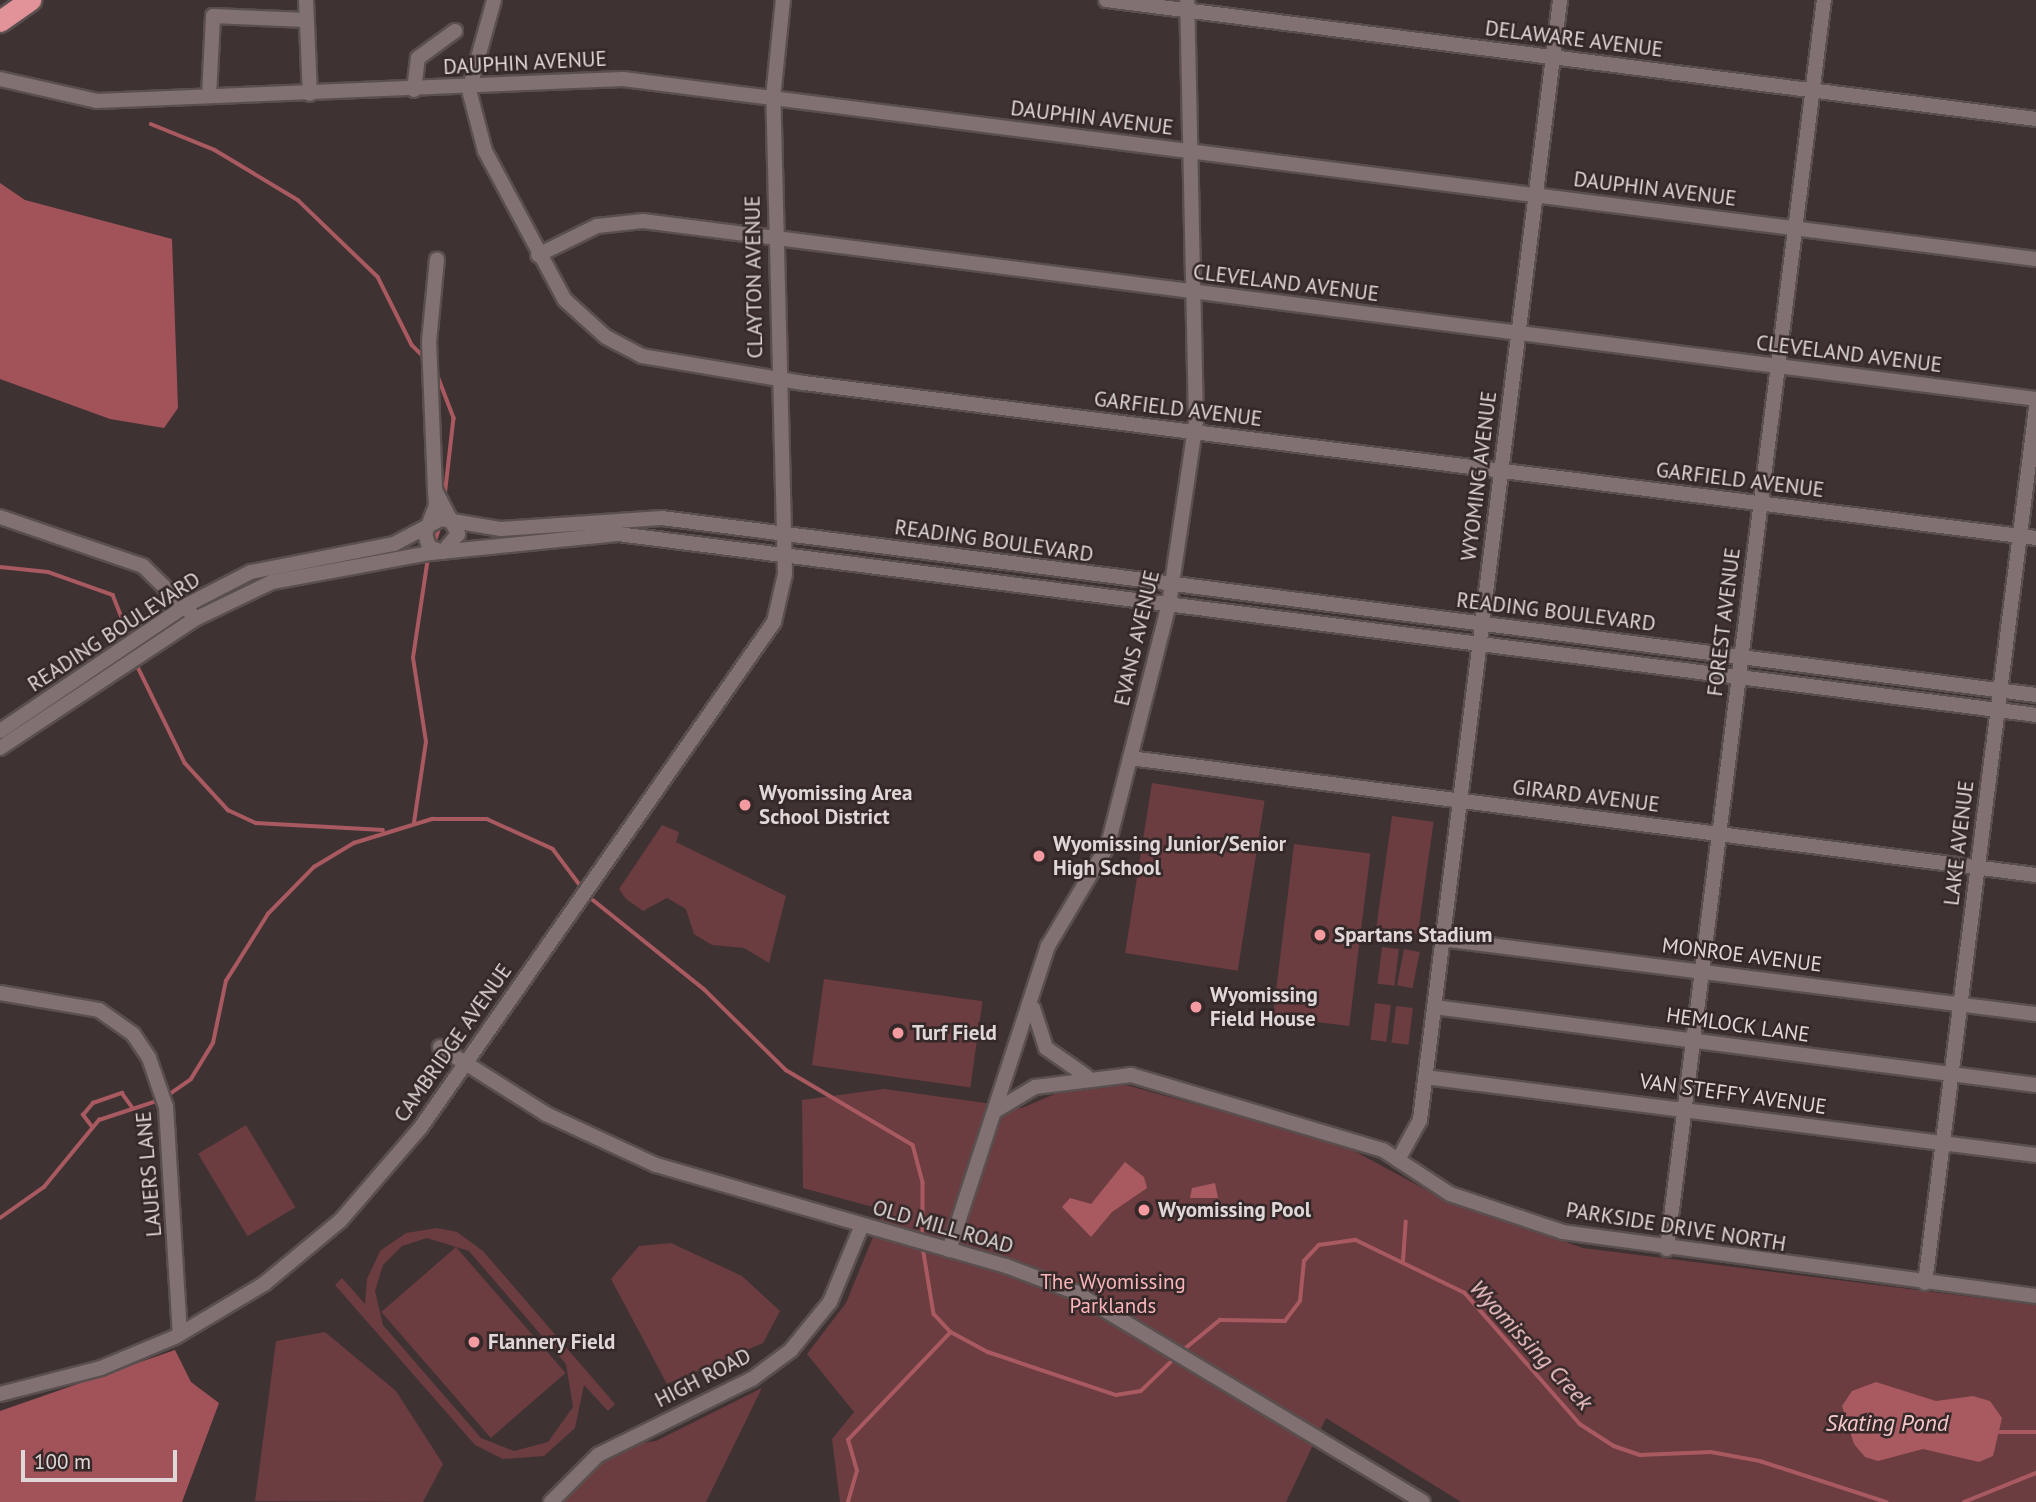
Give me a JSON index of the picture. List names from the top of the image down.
{
  "streets": {
    "street": [
      "DELAWARE AVENUE",
      "DAUPHIN AVENUE",
      "CLAYTON AVENUE",
      "CLEVELAND AVENUE",
      "GARFIELD AVENUE",
      "WYOMING AVENUE",
      "READING BOULEVARD",
      "FOREST AVENUE",
      "EVANS AVENUE",
      "GIRARD AVENUE",
      "LAKE AVENUE",
      "MONROE AVENUE",
      "HEMLOCK LANE",
      "CAMBRIDGE AVENUE",
      "VAN STEFFY AVENUE",
      "LAUERS LANE",
      "OLD MILL ROAD",
      "PARKSIDE DRIVE NORTH",
      "HIGH ROAD"
    ]
  },
  "crossings": [
    ["DELAWARE AVENUE", "WYOMING AVENUE"],
    ["DELAWARE AVENUE", "FOREST AVENUE"],
    ["DELAWARE AVENUE", "EVANS AVENUE"],
    ["DAUPHIN AVENUE", "CLAYTON AVENUE"],
    ["DAUPHIN AVENUE", "GARFIELD AVENUE"],
    ["DAUPHIN AVENUE", "WYOMING AVENUE"],
    ["DAUPHIN AVENUE", "FOREST AVENUE"],
    ["DAUPHIN AVENUE", "EVANS AVENUE"],
    ["CLAYTON AVENUE", "CLEVELAND AVENUE"],
    ["CLAYTON AVENUE", "GARFIELD AVENUE"],
    ["CLAYTON AVENUE", "READING BOULEVARD"],
    ["CLAYTON AVENUE", "CAMBRIDGE AVENUE"],
    ["CLEVELAND AVENUE", "GARFIELD AVENUE"],
    ["CLEVELAND AVENUE", "WYOMING AVENUE"],
    ["CLEVELAND AVENUE", "FOREST AVENUE"],
    ["CLEVELAND AVENUE", "EVANS AVENUE"],
    ["GARFIELD AVENUE", "WYOMING AVENUE"],
    ["GARFIELD AVENUE", "FOREST AVENUE"],
    ["GARFIELD AVENUE", "EVANS AVENUE"],
    ["GARFIELD AVENUE", "LAKE AVENUE"],
    ["WYOMING AVENUE", "READING BOULEVARD"],
    ["WYOMING AVENUE", "GIRARD AVENUE"],
    ["WYOMING AVENUE", "MONROE AVENUE"],
    ["WYOMING AVENUE", "HEMLOCK LANE"],
    ["WYOMING AVENUE", "VAN STEFFY AVENUE"],
    ["WYOMING AVENUE", "PARKSIDE DRIVE NORTH"],
    ["READING BOULEVARD", "FOREST AVENUE"],
    ["READING BOULEVARD", "EVANS AVENUE"],
    ["READING BOULEVARD", "LAKE AVENUE"],
    ["READING BOULEVARD", "CAMBRIDGE AVENUE"],
    ["FOREST AVENUE", "GIRARD AVENUE"],
    ["FOREST AVENUE", "MONROE AVENUE"],
    ["FOREST AVENUE", "HEMLOCK LANE"],
    ["FOREST AVENUE", "VAN STEFFY AVENUE"],
    ["FOREST AVENUE", "PARKSIDE DRIVE NORTH"],
    ["EVANS AVENUE", "GIRARD AVENUE"],
    ["EVANS AVENUE", "OLD MILL ROAD"],
    ["EVANS AVENUE", "PARKSIDE DRIVE NORTH"],
    ["GIRARD AVENUE", "LAKE AVENUE"],
    ["LAKE AVENUE", "MONROE AVENUE"],
    ["LAKE AVENUE", "HEMLOCK LANE"],
    ["LAKE AVENUE", "VAN STEFFY AVENUE"],
    ["LAKE AVENUE", "PARKSIDE DRIVE NORTH"],
    ["CAMBRIDGE AVENUE", "LAUERS LANE"],
    ["CAMBRIDGE AVENUE", "OLD MILL ROAD"],
    ["OLD MILL ROAD", "HIGH ROAD"]
  ],
  "water": ["Wyomissing Creek", "Skating Pond"],
  "parks": ["The Wyomissing Parklands"],
  "places": [
    "Wyomissing Area School District",
    "Wyomissing Junior/Senior High School",
    "Spartans Stadium",
    "Wyomissing Field House",
    "Turf Field",
    "Wyomissing Pool",
    "Flannery Field"
  ],
  "scale_bar": "100 m"
}
